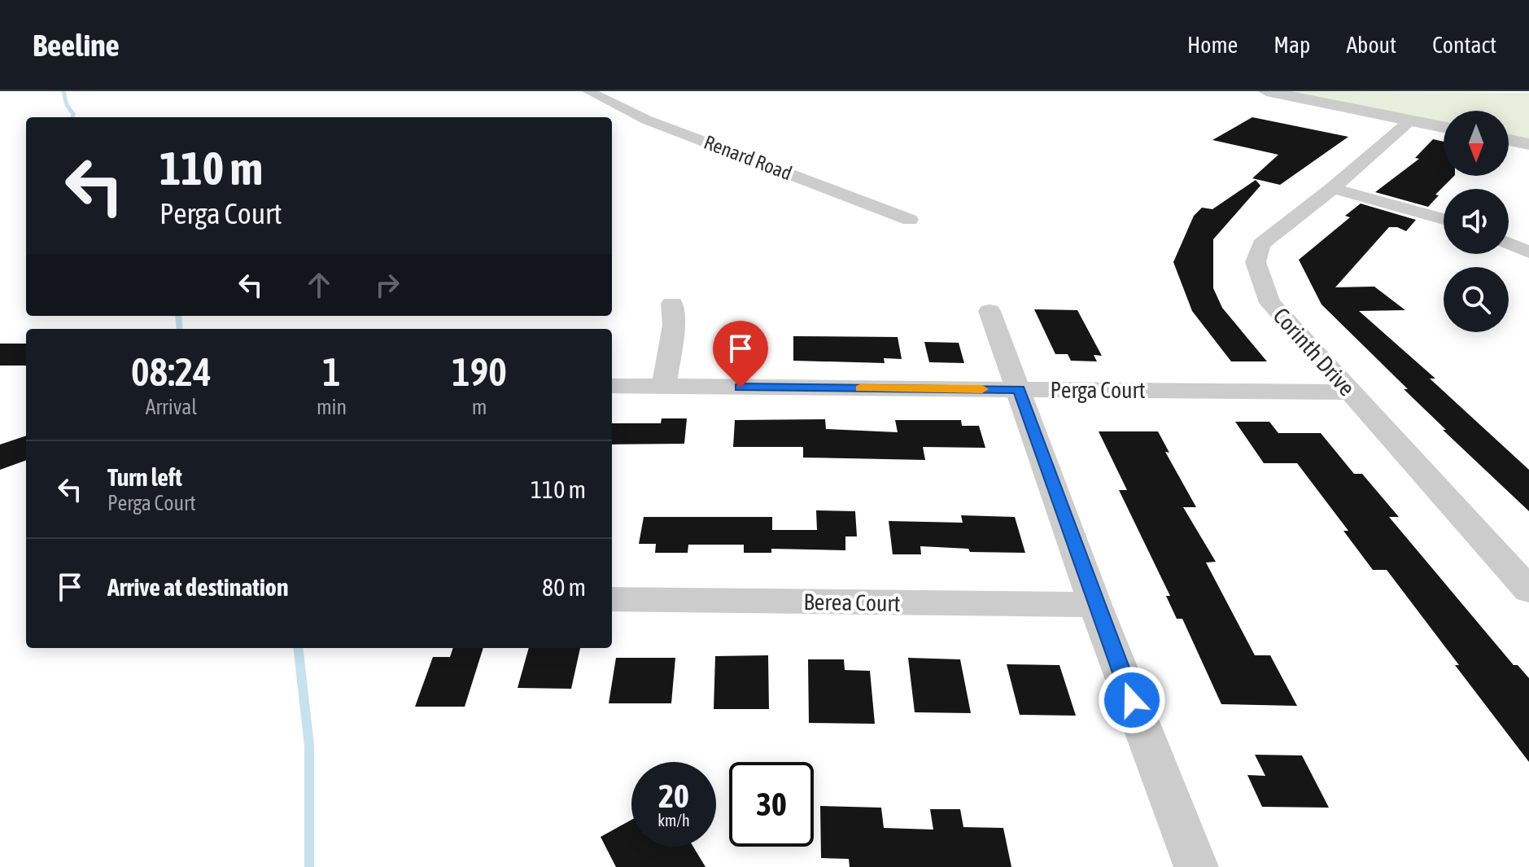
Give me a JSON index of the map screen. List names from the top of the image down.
{
  "streets": {
    "street": [
      "Renard Road",
      "Corinth Drive",
      "Perga Court",
      "Berea Court"
    ]
  },
  "crossings": [
    ["Corinth Drive", "Perga Court"]
  ],
  "north": "bottom",
  "page": {
    "header": "Beeline",
    "nav": [
      "Home",
      "Map",
      "About",
      "Contact"
    ],
    "turn": ["110 m", "Perga Court"],
    "eta": [
      "08:24",
      "Arrival",
      "1",
      "min",
      "190",
      "m"
    ],
    "list": [
      {
        "name": "Turn left",
        "note": "Perga Court",
        "value": "110 m"
      },
      {
        "name": "Arrive at destination",
        "value": "80 m"
      }
    ],
    "speed": "20 km/h",
    "limit": "30"
  }
}
